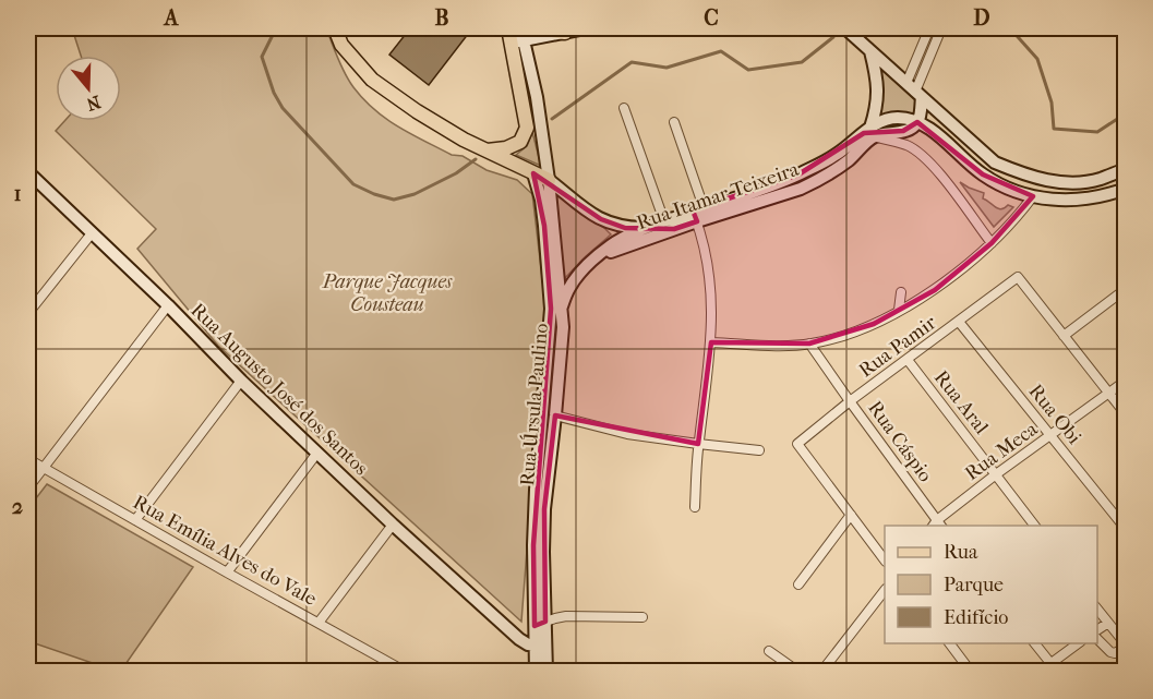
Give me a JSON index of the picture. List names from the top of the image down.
{
  "streets": {
    "main road": ["Rua Itamar Teixeira", "Rua Augusto José dos Santos", "Rua Úrsula Paulino"],
    "street": [
      "Rua Pamir",
      "Rua Aral",
      "Rua Obi",
      "Rua Cáspio",
      "Rua Meca",
      "Rua Emília Alves do Vale"
    ]
  },
  "crossings": [
    ["Rua Itamar Teixeira", "Rua Úrsula Paulino"],
    ["Rua Pamir", "Rua Aral"],
    ["Rua Pamir", "Rua Obi"],
    ["Rua Pamir", "Rua Cáspio"],
    ["Rua Augusto José dos Santos", "Rua Úrsula Paulino"],
    ["Rua Aral", "Rua Meca"],
    ["Rua Obi", "Rua Meca"],
    ["Rua Cáspio", "Rua Meca"]
  ],
  "parks": ["Parque Jacques Cousteau"],
  "legend": ["Rua", "Parque", "Edifício"],
  "north": "bottom",
  "grid": {
    "columns": [
      "A",
      "B",
      "C",
      "D"
    ],
    "rows": ["1", "2"]
  }
}
